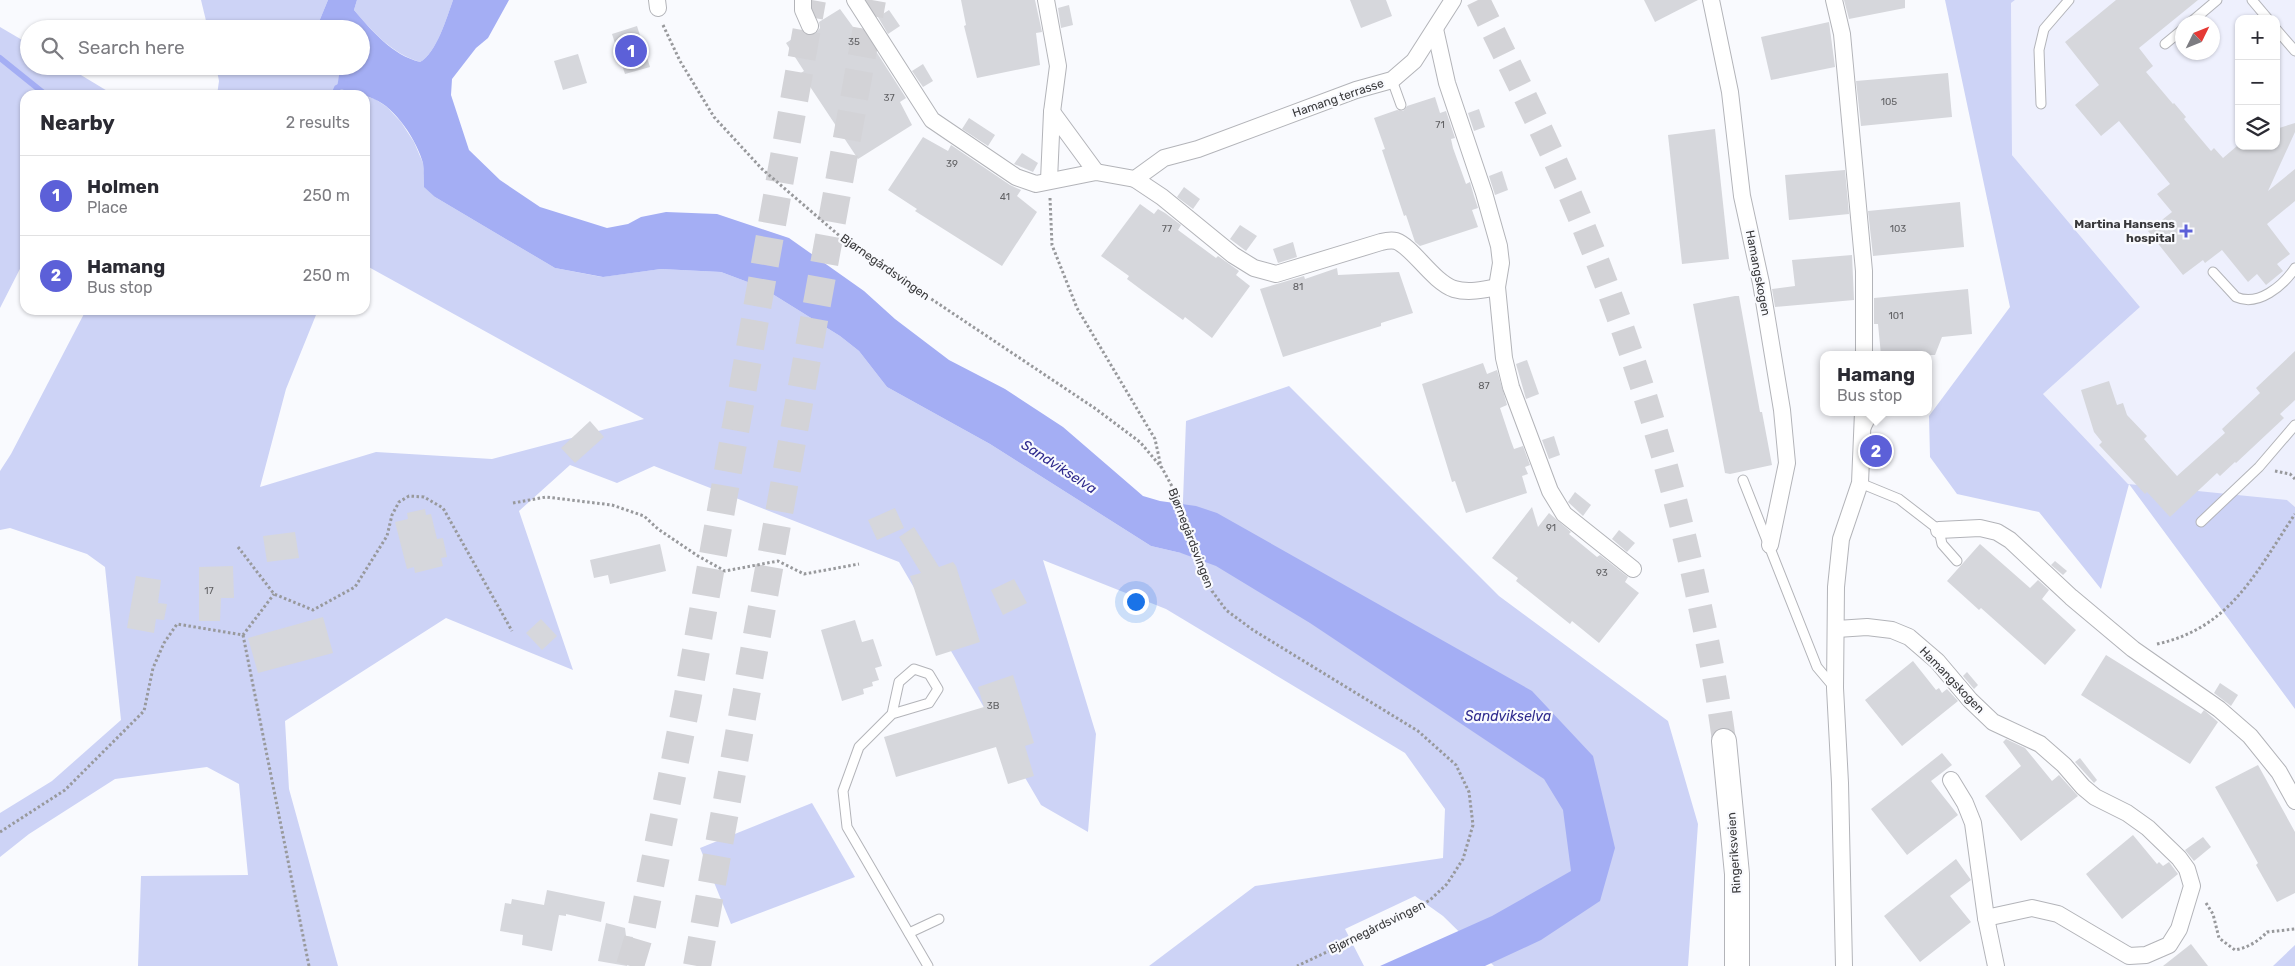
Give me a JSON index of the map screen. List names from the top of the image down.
{
  "streets": {
    "main road": ["Ringeriksveien"],
    "street": ["Hamang terrasse", "Hamangskogen"],
    "path": ["Bjørnegårdsvingen"]
  },
  "water": ["Sandvikselva"],
  "places": {
    "health": ["Martina Hansens hospital"]
  },
  "house_numbers": [
    "35",
    "37",
    "105",
    "71",
    "39",
    "41",
    "77",
    "103",
    "81",
    "101",
    "87",
    "91",
    "93",
    "17",
    "3B"
  ],
  "north": "top right",
  "page": {
    "map_buttons": ["+", "−"],
    "search": "Search here",
    "pins": ["1", "2"],
    "heading": ["Nearby", "2 results"],
    "list": [
      {
        "mark": "1",
        "name": "Holmen",
        "note": "Place",
        "value": "250 m"
      },
      {
        "mark": "2",
        "name": "Hamang",
        "note": "Bus stop",
        "value": "250 m"
      }
    ],
    "popup": ["Hamang", "Bus stop"]
  }
}
